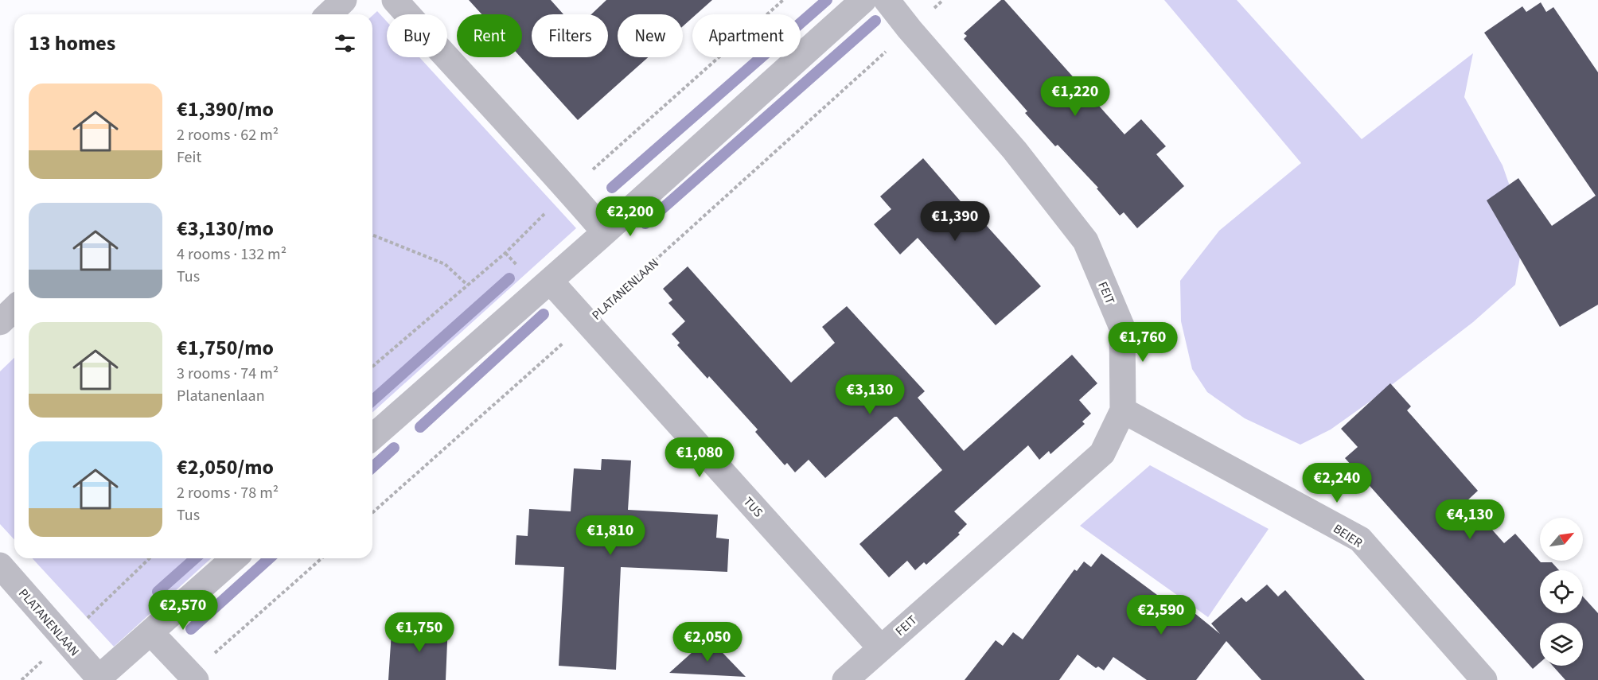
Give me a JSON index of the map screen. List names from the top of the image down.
{
  "streets": {
    "street": [
      "PLATANENLAAN",
      "FEIT",
      "TUS",
      "BEIER"
    ]
  },
  "crossings": [
    ["PLATANENLAAN", "FEIT"],
    ["PLATANENLAAN", "TUS"],
    ["FEIT", "TUS"],
    ["FEIT", "BEIER"]
  ],
  "north": "top right",
  "page": {
    "chip": [
      "Buy",
      "Rent",
      "Filters",
      "New",
      "Apartment"
    ],
    "heading": "13 homes",
    "list": [
      {
        "name": "€1,390/mo",
        "note": "2 rooms · 62 m² · Feit"
      },
      {
        "name": "€3,130/mo",
        "note": "4 rooms · 132 m² · Tus"
      },
      {
        "name": "€1,750/mo",
        "note": "3 rooms · 74 m² · Platanenlaan"
      },
      {
        "name": "€2,050/mo",
        "note": "2 rooms · 78 m² · Tus"
      }
    ],
    "price": [
      "€1,220",
      "€2,200",
      "€1,390",
      "€1,760",
      "€3,130",
      "€1,080",
      "€2,240",
      "€4,130",
      "€1,810",
      "€2,570",
      "€2,590",
      "€1,750",
      "€2,050"
    ]
  }
}
